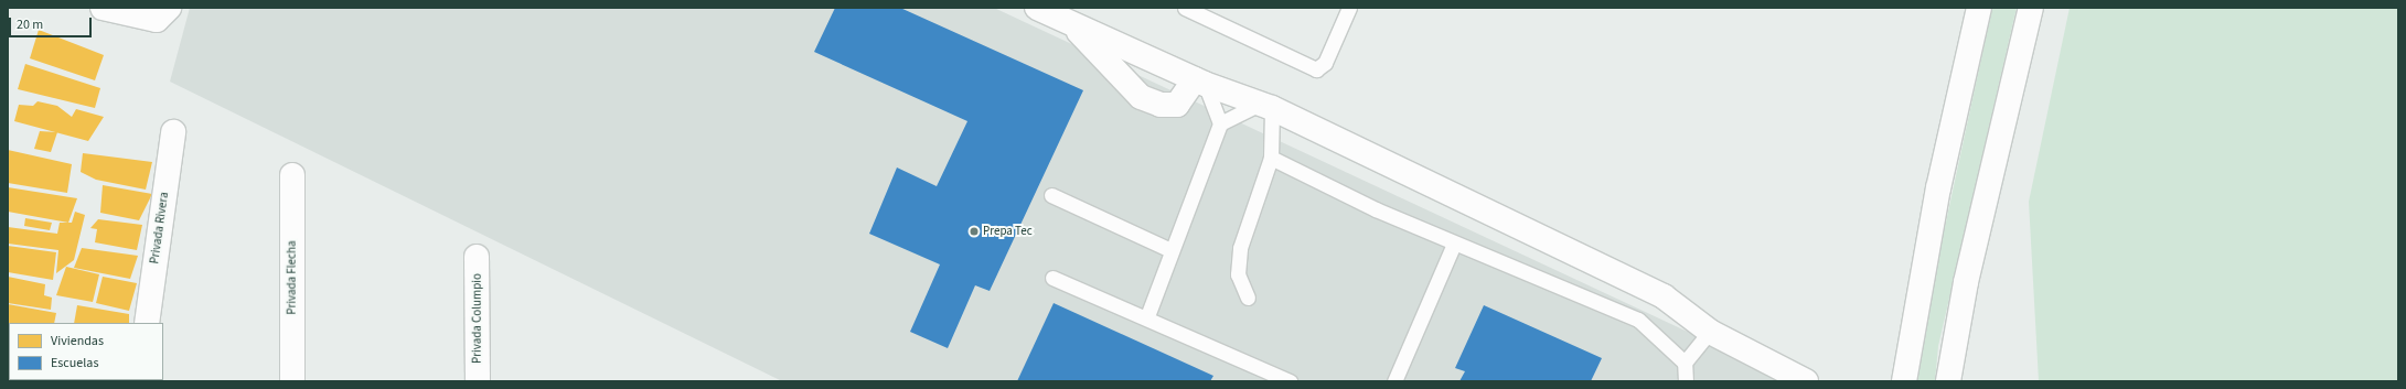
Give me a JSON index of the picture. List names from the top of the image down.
{
  "streets": {
    "street": ["Privada Rivera", "Privada Flecha", "Privada Columpio"]
  },
  "places": ["Prepa Tec"],
  "legend": ["Viviendas", "Escuelas"],
  "scale_bar": "20 m"
}
